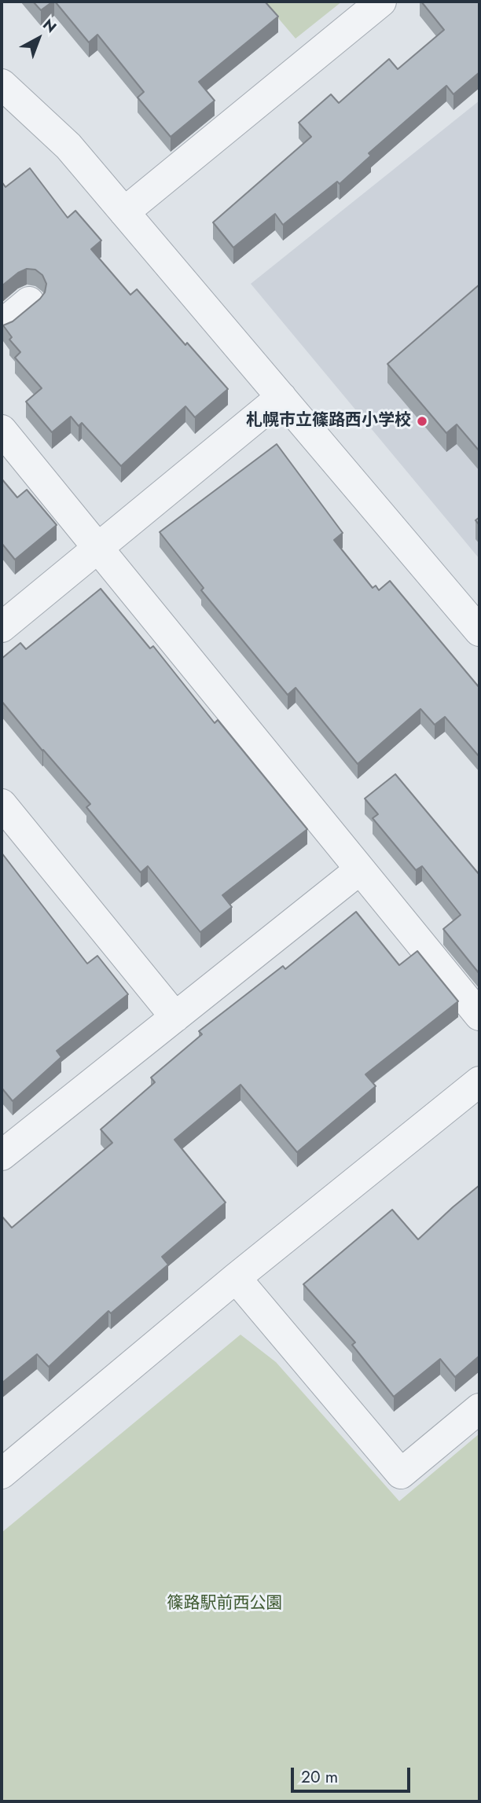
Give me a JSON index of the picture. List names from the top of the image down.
{
  "parks": ["篠路駅前西公園"],
  "places": ["札幌市立篠路西小学校"],
  "scale_bar": "20 m",
  "north": "top right"
}
